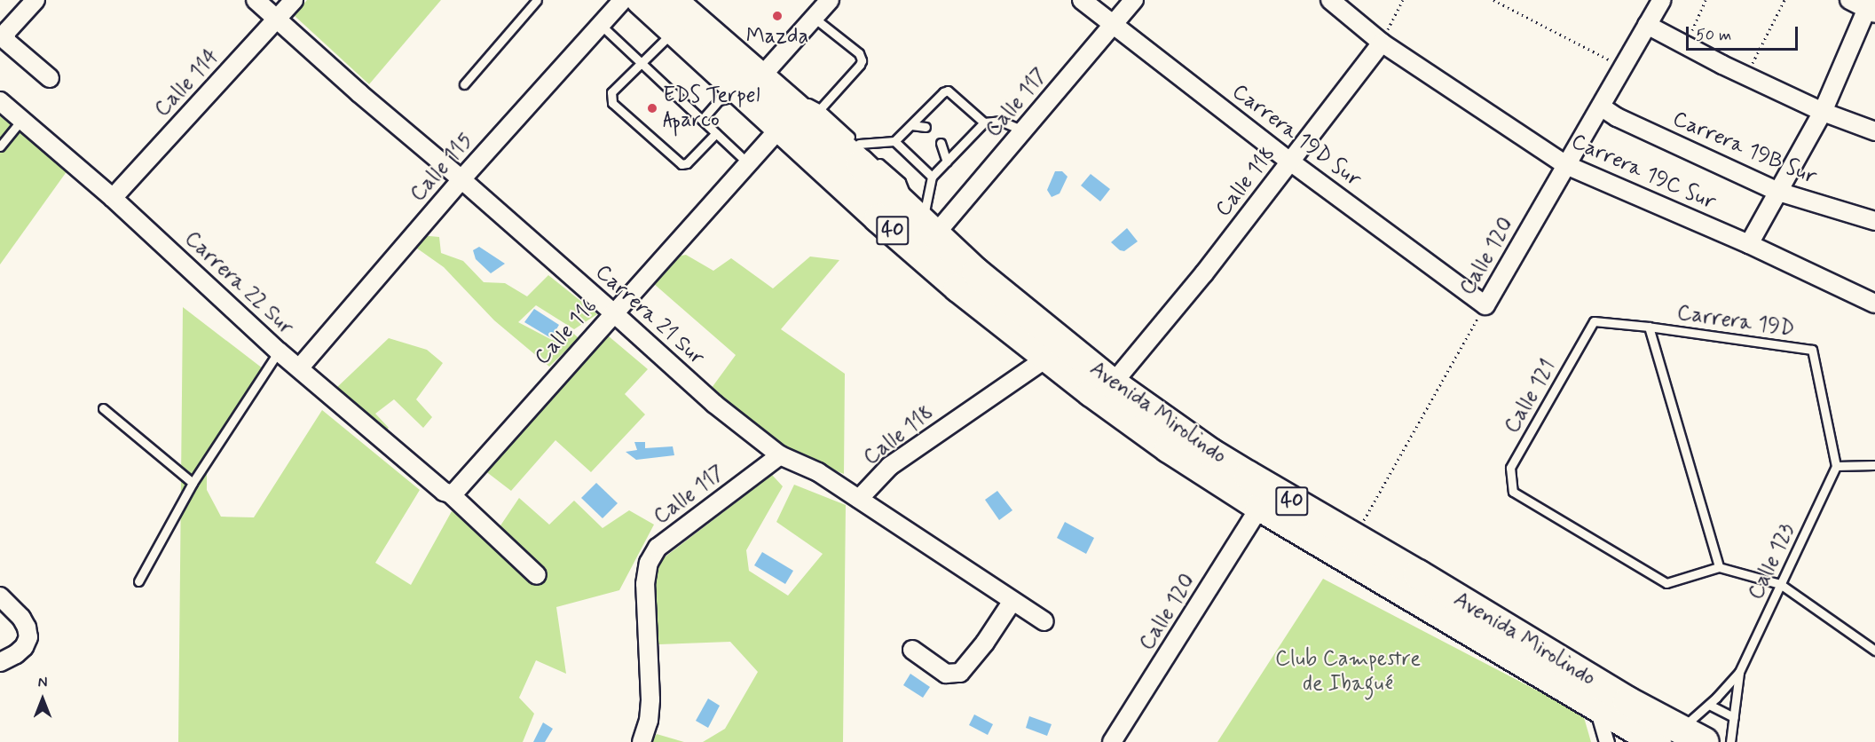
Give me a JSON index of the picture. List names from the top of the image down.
{
  "streets": {
    "main road": ["40", "Avenida Mirolindo"],
    "street": [
      "Calle 114",
      "Calle 117",
      "Carrera 19D Sur",
      "Carrera 19B Sur",
      "Calle 115",
      "Carrera 19C Sur",
      "Calle 118",
      "Calle 120",
      "Carrera 22 Sur",
      "Carrera 21 Sur",
      "Calle 116"
    ],
    "lane": ["Carrera 19D", "Calle 121", "Calle 123"]
  },
  "crossings": [
    ["Calle 114", "Carrera 22 Sur"],
    ["Calle 114", "Carrera 21 Sur"],
    ["Calle 117", "Carrera 19D Sur"],
    ["Calle 117", "Carrera 21 Sur"],
    ["Calle 117", "Avenida Mirolindo"],
    ["Carrera 19D Sur", "Calle 118"],
    ["Carrera 19D Sur", "Calle 120"],
    ["Carrera 19B Sur", "Calle 120"],
    ["Calle 115", "Carrera 22 Sur"],
    ["Calle 115", "Carrera 21 Sur"],
    ["Carrera 19C Sur", "Calle 118"],
    ["Carrera 19C Sur", "Calle 120"],
    ["Calle 118", "Carrera 21 Sur"],
    ["Calle 118", "Avenida Mirolindo"],
    ["Calle 120", "Avenida Mirolindo"],
    ["Carrera 22 Sur", "Calle 116"],
    ["Carrera 21 Sur", "Calle 116"],
    ["Carrera 19D", "Calle 121"],
    ["Carrera 19D", "Calle 123"],
    ["Calle 116", "Avenida Mirolindo"],
    ["Avenida Mirolindo", "Calle 123"]
  ],
  "parks": ["Club Campestre de Ibagué"],
  "places": ["Mazda", "EDS Terpel Aparco"],
  "scale_bar": "50 m",
  "north": "top"
}
